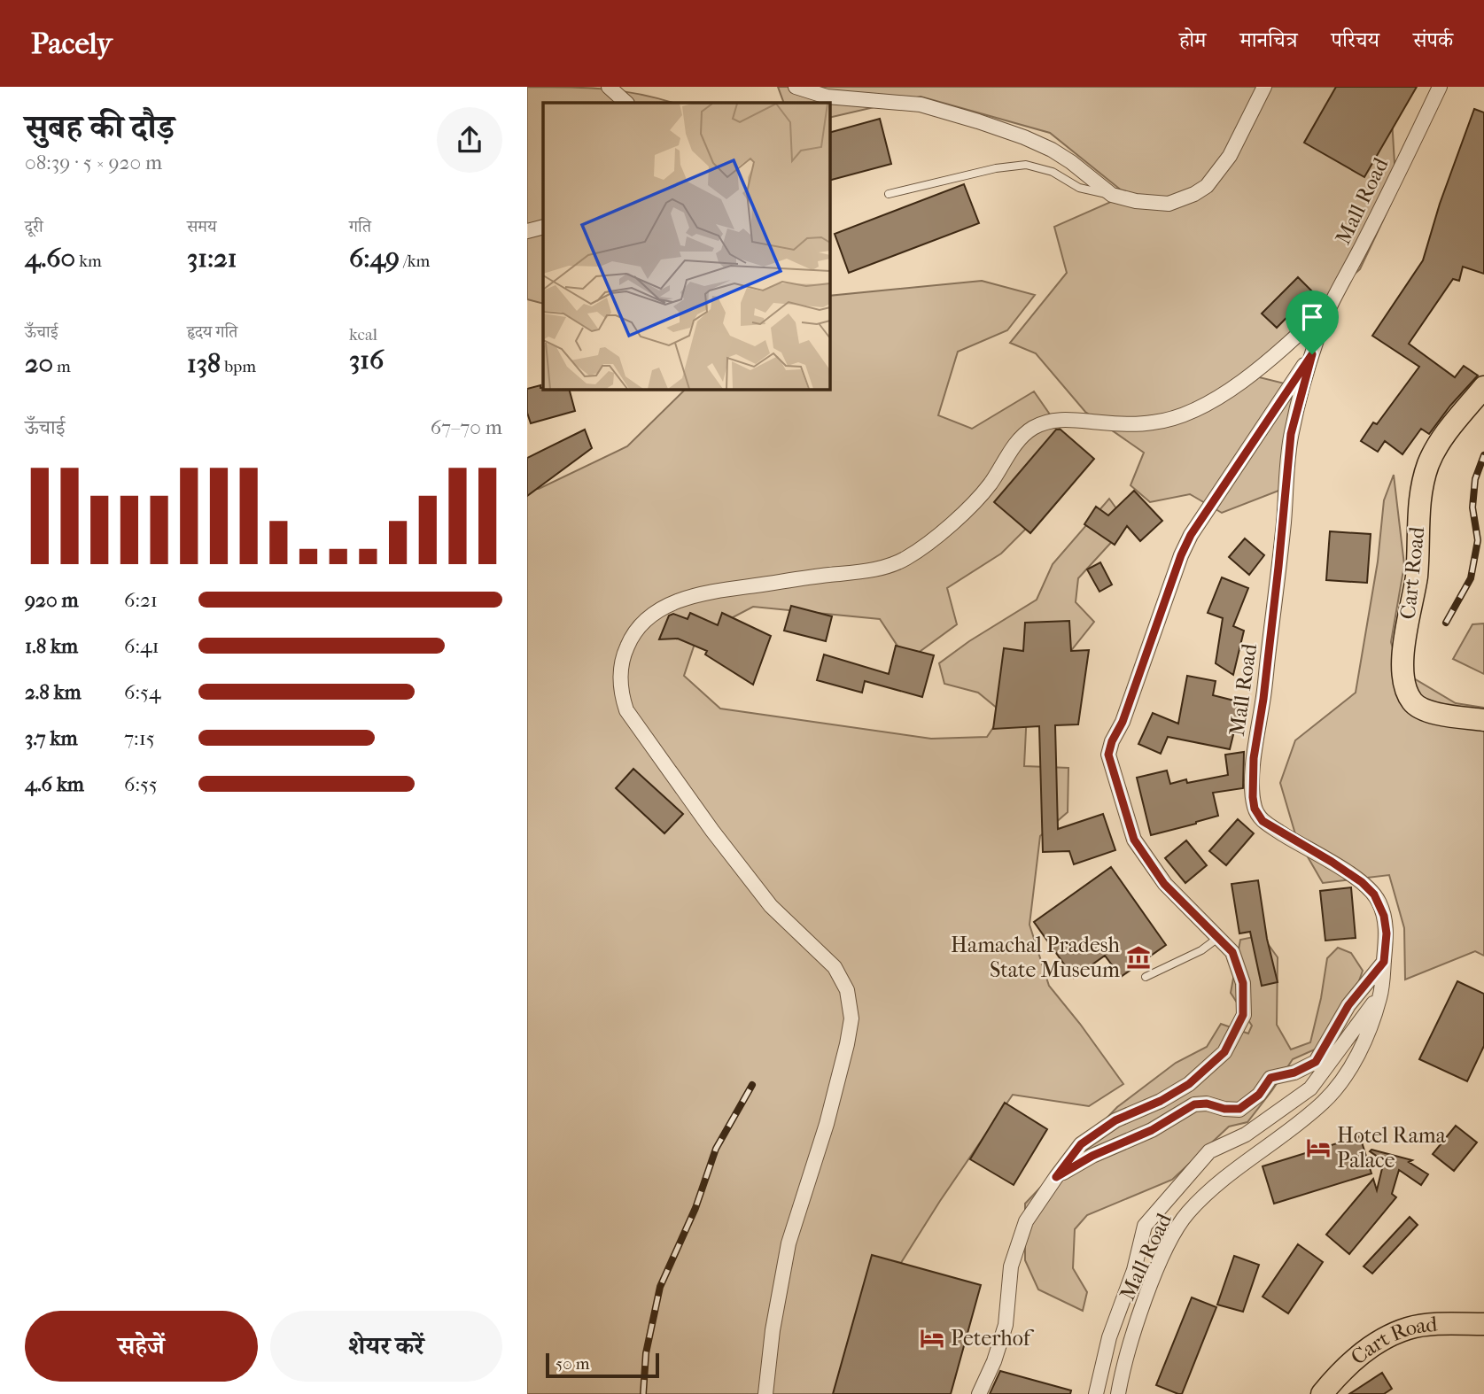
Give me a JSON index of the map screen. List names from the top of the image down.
{
  "streets": {
    "main road": ["Cart Road"],
    "street": ["Mall Road"]
  },
  "places": {
    "museum": ["Hamachal Pradesh State Museum"],
    "hotel": ["Hotel Rama Palace", "Peterhof"]
  },
  "scale_bar": "50 m",
  "page": {
    "header": "Pacely",
    "nav": [
      "होम",
      "मानचित्र",
      "परिचय",
      "संपर्क"
    ],
    "heading": ["सुबह की दौड़", "08:39 · 5 × 920 m"],
    "stats": [
      ["दूरी", "4.60 km"],
      ["समय", "31:21"],
      ["गति", "6:49 /km"],
      ["ऊँचाई", "20 m"],
      ["हृदय गति", "138 bpm"],
      ["kcal", "316"]
    ],
    "chart": ["ऊँचाई", "67–70 m"],
    "list": [
      {
        "name": "920 m",
        "note": "6:21"
      },
      {
        "name": "1.8 km",
        "note": "6:41"
      },
      {
        "name": "2.8 km",
        "note": "6:54"
      },
      {
        "name": "3.7 km",
        "note": "7:15"
      },
      {
        "name": "4.6 km",
        "note": "6:55"
      }
    ],
    "buttons": ["सहेजें", "शेयर करें"],
    "scale": "50 m"
  }
}
